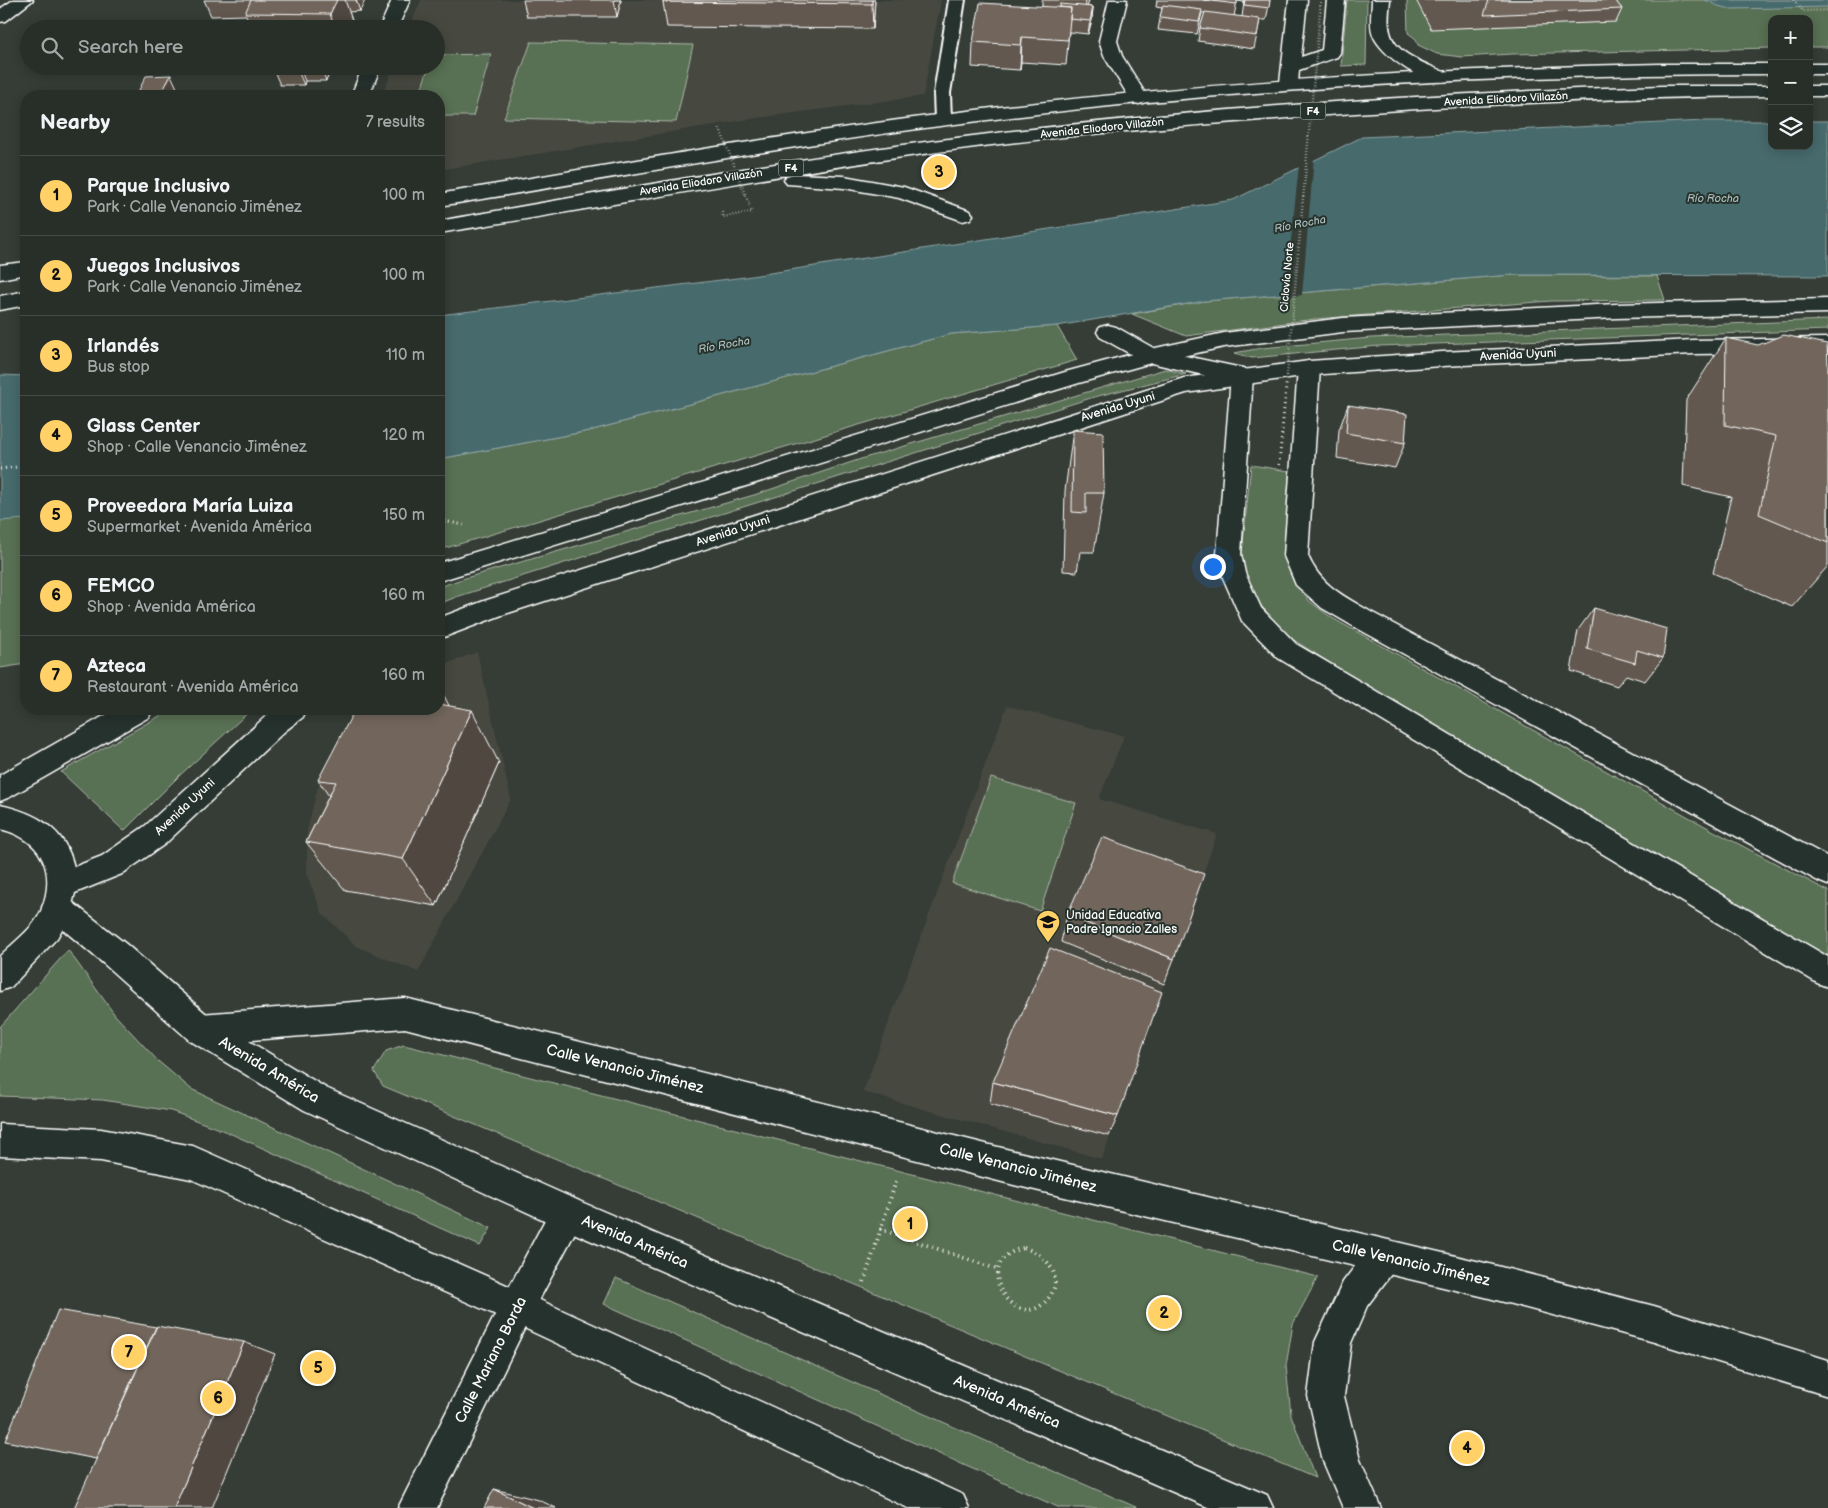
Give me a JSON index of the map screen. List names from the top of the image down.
{
  "streets": {
    "main road": [
      "Avenida Eliodoro Villazón",
      "F4",
      "Avenida Uyuni",
      "Calle Venancio Jiménez",
      "Avenida América",
      "Calle Mariano Borda"
    ],
    "path": ["Ciclovía Norte"]
  },
  "crossings": [
    ["Avenida Uyuni", "Avenida América"],
    ["Calle Venancio Jiménez", "Avenida América"],
    ["Avenida América", "Calle Mariano Borda"]
  ],
  "water": ["Río Rocha"],
  "places": {
    "school or university": ["Unidad Educativa Padre Ignacio Zalles"]
  },
  "page": {
    "map_buttons": ["+", "−"],
    "search": "Search here",
    "heading": ["Nearby", "7 results"],
    "pins": [
      "3",
      "1",
      "2",
      "7",
      "5",
      "6",
      "4"
    ],
    "list": [
      {
        "mark": "1",
        "name": "Parque Inclusivo",
        "note": "Park · Calle Venancio Jiménez",
        "value": "100 m"
      },
      {
        "mark": "2",
        "name": "Juegos Inclusivos",
        "note": "Park · Calle Venancio Jiménez",
        "value": "100 m"
      },
      {
        "mark": "3",
        "name": "Irlandés",
        "note": "Bus stop",
        "value": "110 m"
      },
      {
        "mark": "4",
        "name": "Glass Center",
        "note": "Shop · Calle Venancio Jiménez",
        "value": "120 m"
      },
      {
        "mark": "5",
        "name": "Proveedora María Luiza",
        "note": "Supermarket · Avenida América",
        "value": "150 m"
      },
      {
        "mark": "6",
        "name": "FEMCO",
        "note": "Shop · Avenida América",
        "value": "160 m"
      },
      {
        "mark": "7",
        "name": "Azteca",
        "note": "Restaurant · Avenida América",
        "value": "160 m"
      }
    ]
  }
}
